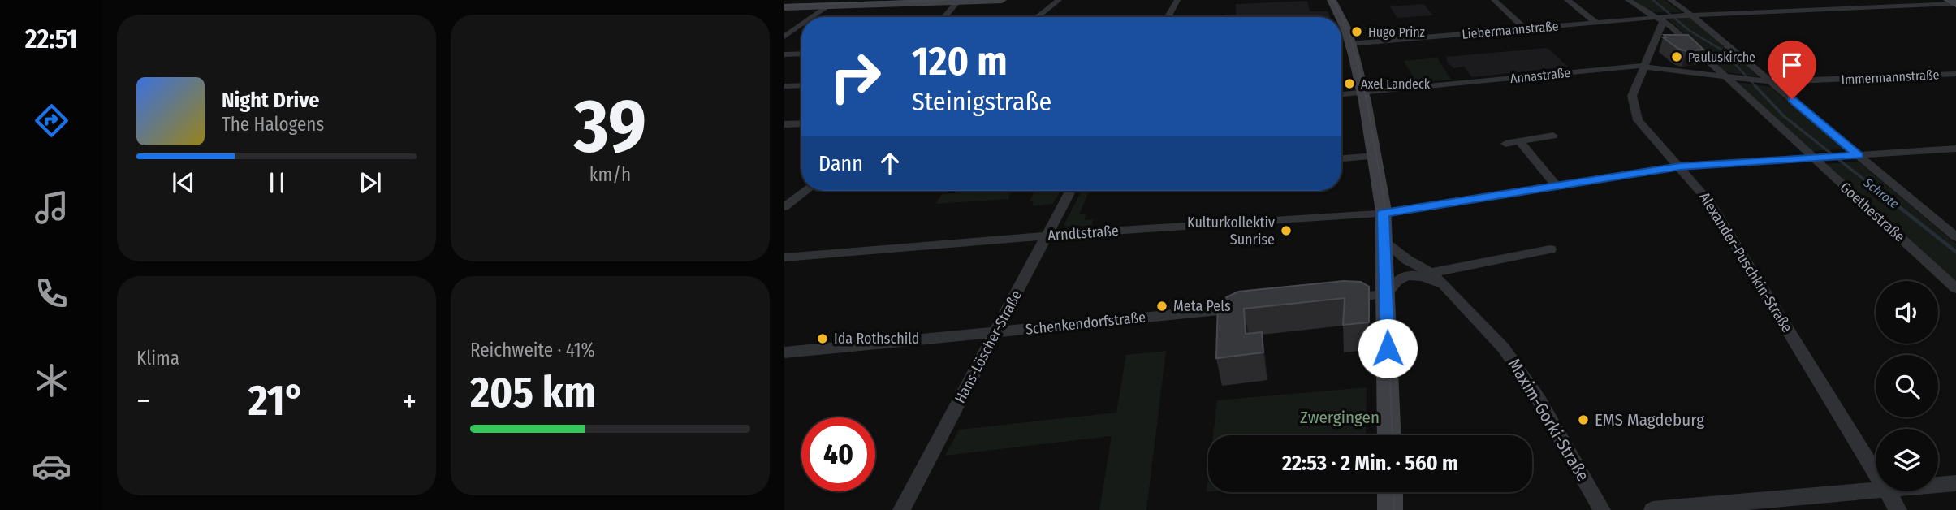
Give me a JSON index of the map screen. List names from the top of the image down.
{
  "streets": {
    "street": [
      "Liebermannstraße",
      "Annastraße",
      "Immermannstraße",
      "Goethestraße",
      "Arndtstraße",
      "Alexander-Puschkin-Straße",
      "Schenkendorfstraße",
      "Hans-Löscher-Straße",
      "Maxim-Gorki-Straße"
    ]
  },
  "crossings": [
    ["Liebermannstraße", "Goethestraße"],
    ["Liebermannstraße", "Alexander-Puschkin-Straße"],
    ["Annastraße", "Immermannstraße"],
    ["Annastraße", "Goethestraße"],
    ["Annastraße", "Alexander-Puschkin-Straße"],
    ["Goethestraße", "Arndtstraße"],
    ["Goethestraße", "Alexander-Puschkin-Straße"],
    ["Arndtstraße", "Alexander-Puschkin-Straße"],
    ["Arndtstraße", "Hans-Löscher-Straße"],
    ["Schenkendorfstraße", "Hans-Löscher-Straße"]
  ],
  "water": ["Schrote"],
  "parks": ["Zwergingen"],
  "places": [
    "Hugo Prinz",
    "Pauluskirche",
    "Axel Landeck",
    "Kulturkollektiv Sunrise",
    "Meta Pels",
    "Ida Rothschild",
    "EMS Magdeburg"
  ],
  "page": {
    "tabs": "22:51",
    "tile": [
      ["39", "km/h"],
      "Klima",
      ["Reichweite · 41%", "205 km"]
    ],
    "turn": ["120 m", "Steinigstraße"],
    "song": ["Night Drive", "The Halogens"],
    "then": "Dann",
    "heat": ["−", "21°", "+"],
    "limit": "40",
    "trip": "22:53 · 2 Min. · 560 m"
  }
}
